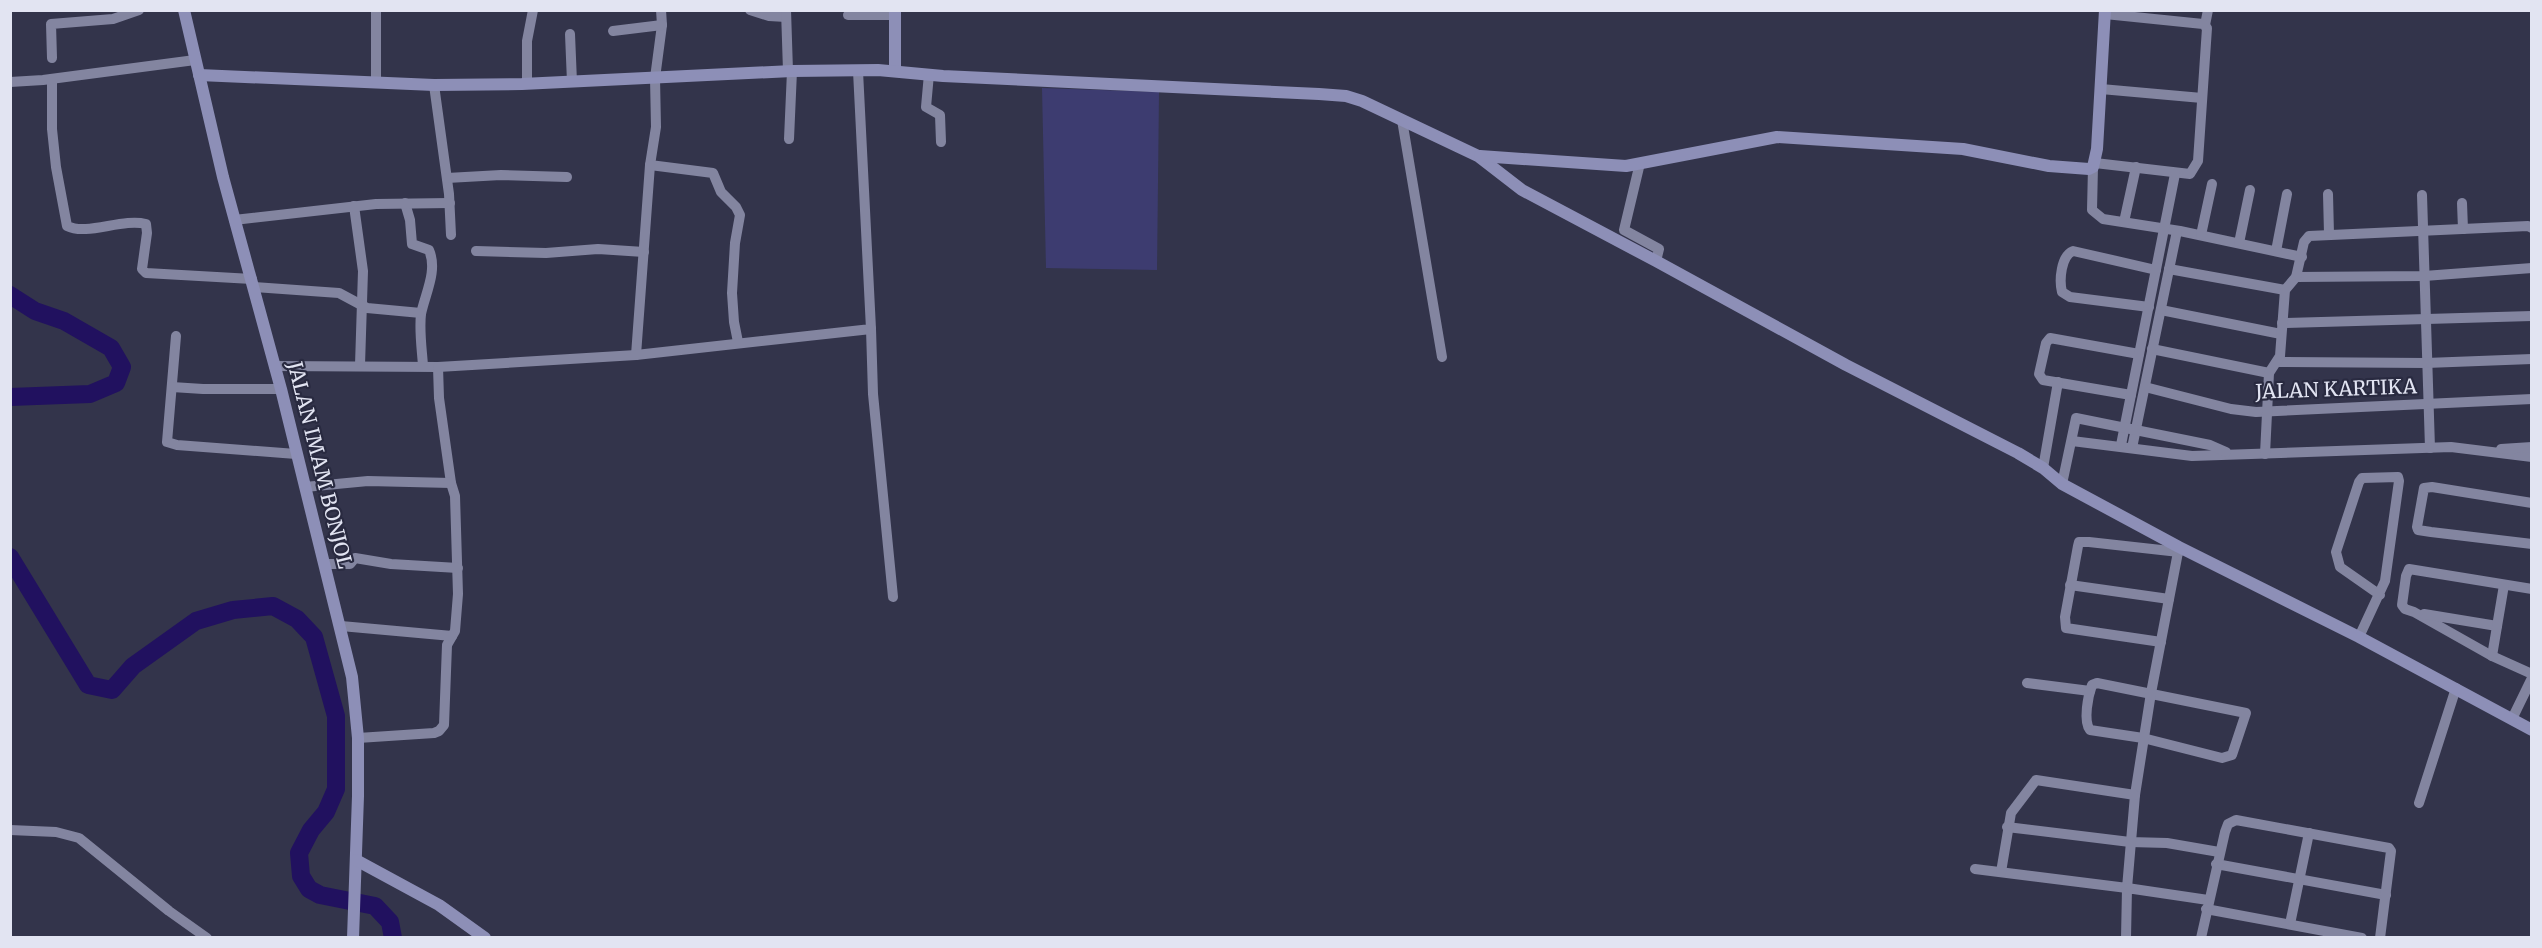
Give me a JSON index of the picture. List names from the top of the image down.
{
  "streets": {
    "street": ["JALAN KARTIKA", "JALAN IMAM BONJOL"]
  }
}
